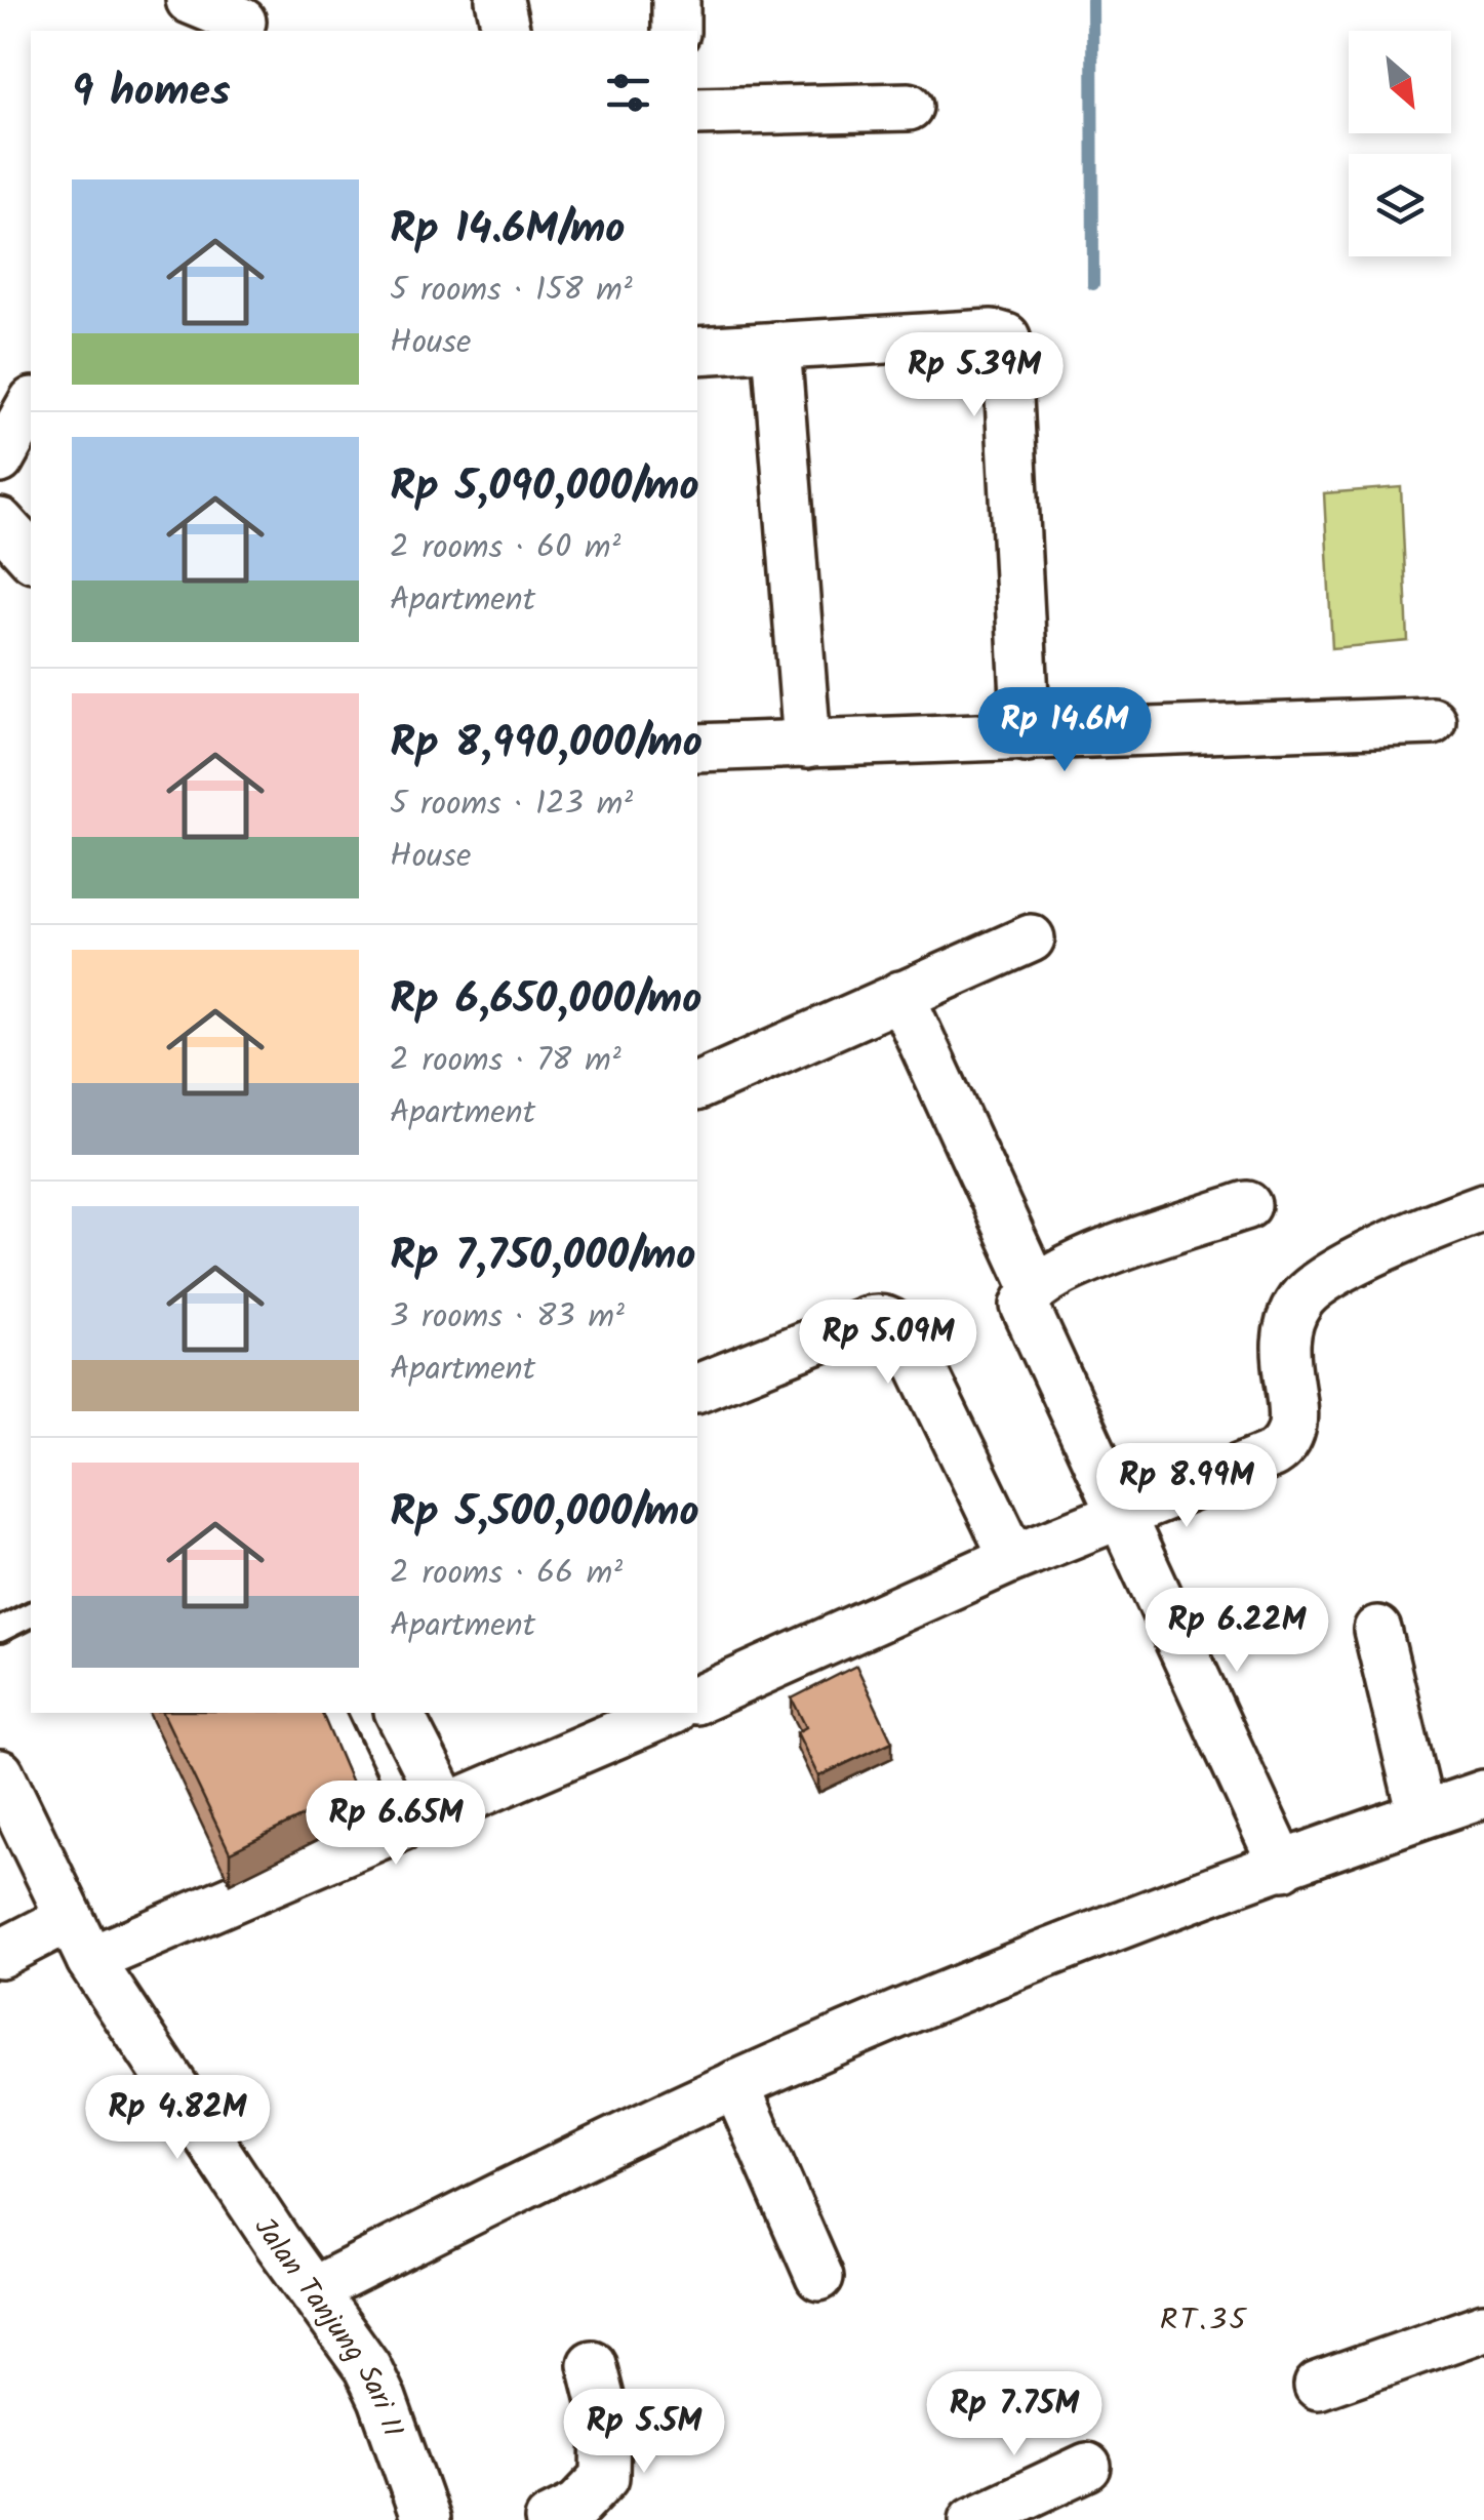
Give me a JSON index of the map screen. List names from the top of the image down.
{
  "streets": {
    "street": ["Jalan Tanjung Sari II"]
  },
  "districts": ["RT.35"],
  "north": "bottom right",
  "page": {
    "heading": "9 homes",
    "list": [
      {
        "name": "Rp 14.6M/mo",
        "note": "5 rooms · 158 m² · House"
      },
      {
        "name": "Rp 5,090,000/mo",
        "note": "2 rooms · 60 m² · Apartment"
      },
      {
        "name": "Rp 8,990,000/mo",
        "note": "5 rooms · 123 m² · House"
      },
      {
        "name": "Rp 6,650,000/mo",
        "note": "2 rooms · 78 m² · Apartment"
      },
      {
        "name": "Rp 7,750,000/mo",
        "note": "3 rooms · 83 m² · Apartment"
      },
      {
        "name": "Rp 5,500,000/mo",
        "note": "2 rooms · 66 m² · Apartment"
      }
    ],
    "price": [
      "Rp 5.39M",
      "Rp 14.6M",
      "Rp 5.09M",
      "Rp 8.99M",
      "Rp 6.22M",
      "Rp 6.65M",
      "Rp 4.82M",
      "Rp 7.75M",
      "Rp 5.5M"
    ]
  }
}
